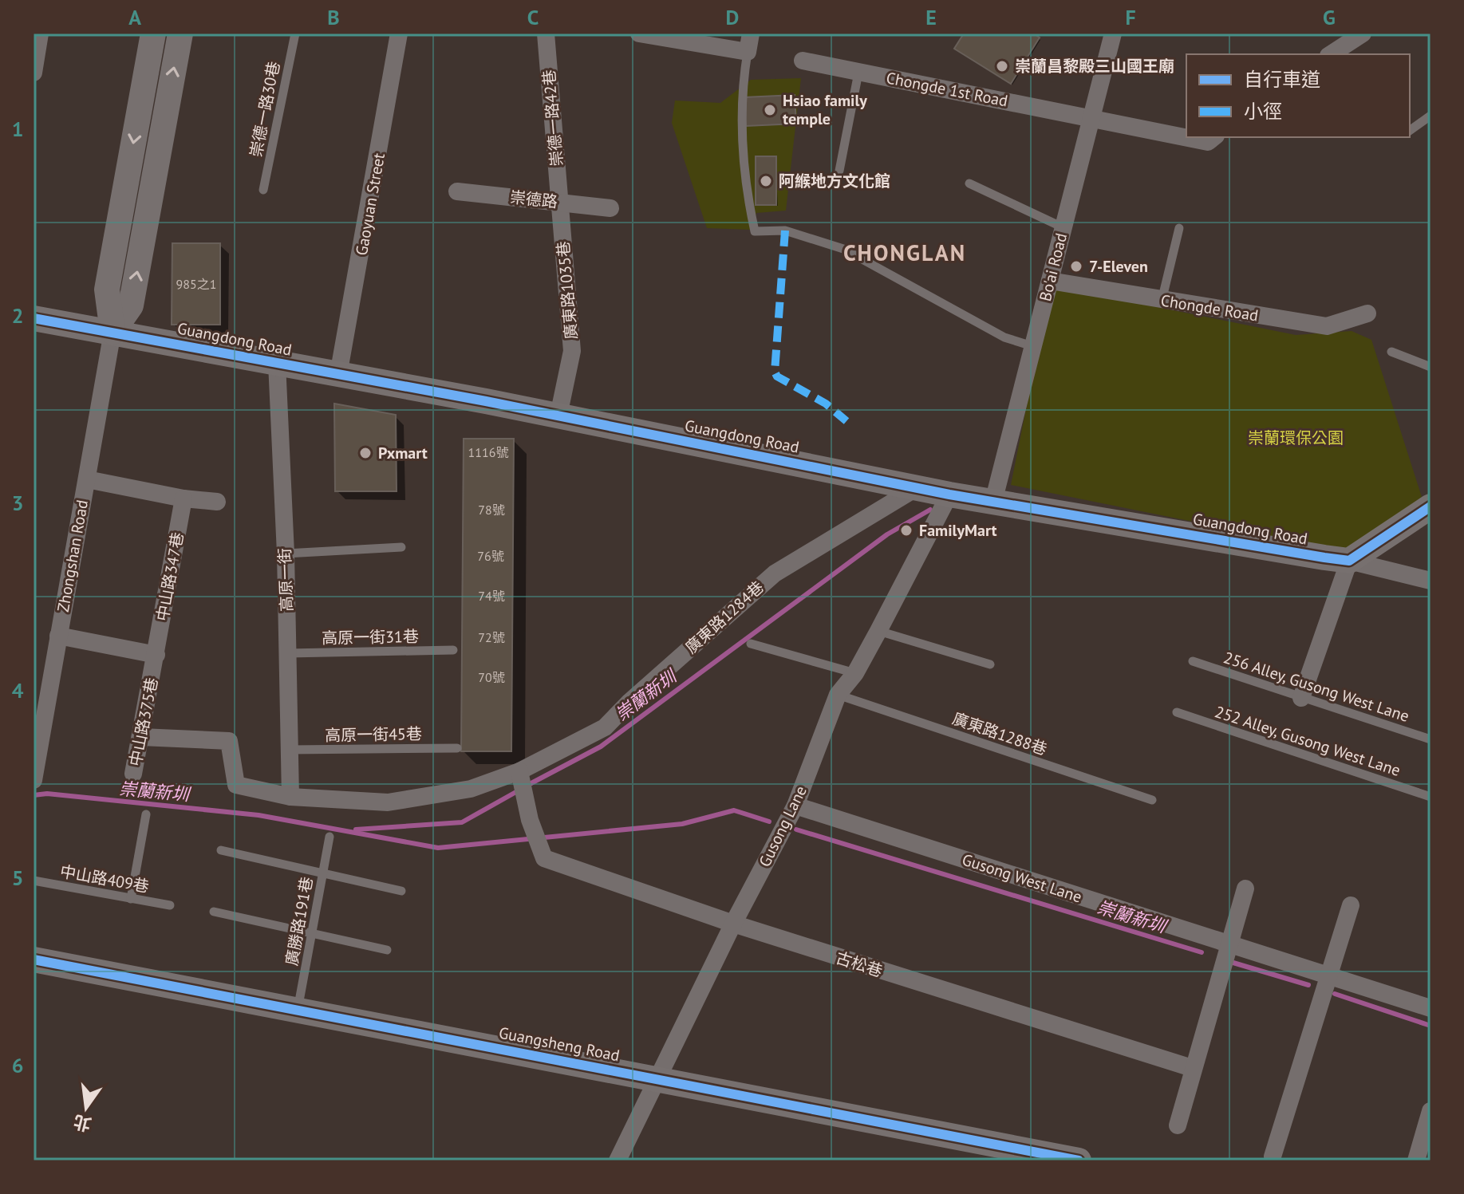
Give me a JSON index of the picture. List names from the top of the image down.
{
  "streets": {
    "street": [
      "Chongde 1st Road",
      "崇德一路42巷",
      "崇德路",
      "Gaoyuan Street",
      "Bo'ai Road",
      "廣東路1035巷",
      "Chongde Road",
      "Guangdong Road",
      "Zhongshan Road",
      "中山路347巷",
      "高原一街",
      "廣東路1284巷",
      "中山路375巷",
      "Gusong Lane",
      "Gusong West Lane",
      "古松巷",
      "Guangsheng Road"
    ],
    "lane": [
      "崇德一路30巷",
      "高原一街31巷",
      "256 Alley, Gusong West Lane",
      "廣東路1288巷",
      "高原一街45巷",
      "252 Alley, Gusong West Lane",
      "中山路409巷",
      "廣勝路191巷"
    ]
  },
  "crossings": [
    ["Chongde 1st Road", "Bo'ai Road"],
    ["崇德一路42巷", "崇德路"],
    ["崇德一路42巷", "廣東路1035巷"],
    ["崇德路", "廣東路1035巷"],
    ["Gaoyuan Street", "Guangdong Road"],
    ["Bo'ai Road", "Chongde Road"],
    ["Bo'ai Road", "Guangdong Road"],
    ["廣東路1035巷", "Guangdong Road"],
    ["Guangdong Road", "Zhongshan Road"],
    ["Guangdong Road", "高原一街"],
    ["Guangdong Road", "廣東路1284巷"],
    ["Guangdong Road", "Gusong Lane"],
    ["Zhongshan Road", "中山路375巷"],
    ["中山路347巷", "中山路375巷"],
    ["高原一街", "廣東路1284巷"],
    ["高原一街", "高原一街31巷"],
    ["高原一街", "高原一街45巷"],
    ["廣東路1284巷", "中山路375巷"],
    ["廣東路1284巷", "古松巷"],
    ["廣東路1288巷", "Gusong Lane"],
    ["Gusong Lane", "Gusong West Lane"],
    ["Gusong Lane", "古松巷"],
    ["Gusong Lane", "Guangsheng Road"],
    ["廣勝路191巷", "Guangsheng Road"]
  ],
  "districts": ["CHONGLAN"],
  "water": ["崇蘭新圳"],
  "parks": ["崇蘭環保公園"],
  "places": [
    "崇蘭昌黎殿三山國王廟",
    "Hsiao family temple",
    "阿緱地方文化館",
    "7-Eleven",
    "Pxmart",
    "FamilyMart"
  ],
  "house_numbers": [
    "985之1",
    "1116號",
    "78號",
    "76號",
    "74號",
    "72號",
    "70號"
  ],
  "legend": ["自行車道", "小徑"],
  "north": "bottom",
  "grid": {
    "columns": [
      "A",
      "B",
      "C",
      "D",
      "E",
      "F",
      "G"
    ],
    "rows": [
      "1",
      "2",
      "3",
      "4",
      "5",
      "6"
    ]
  }
}
